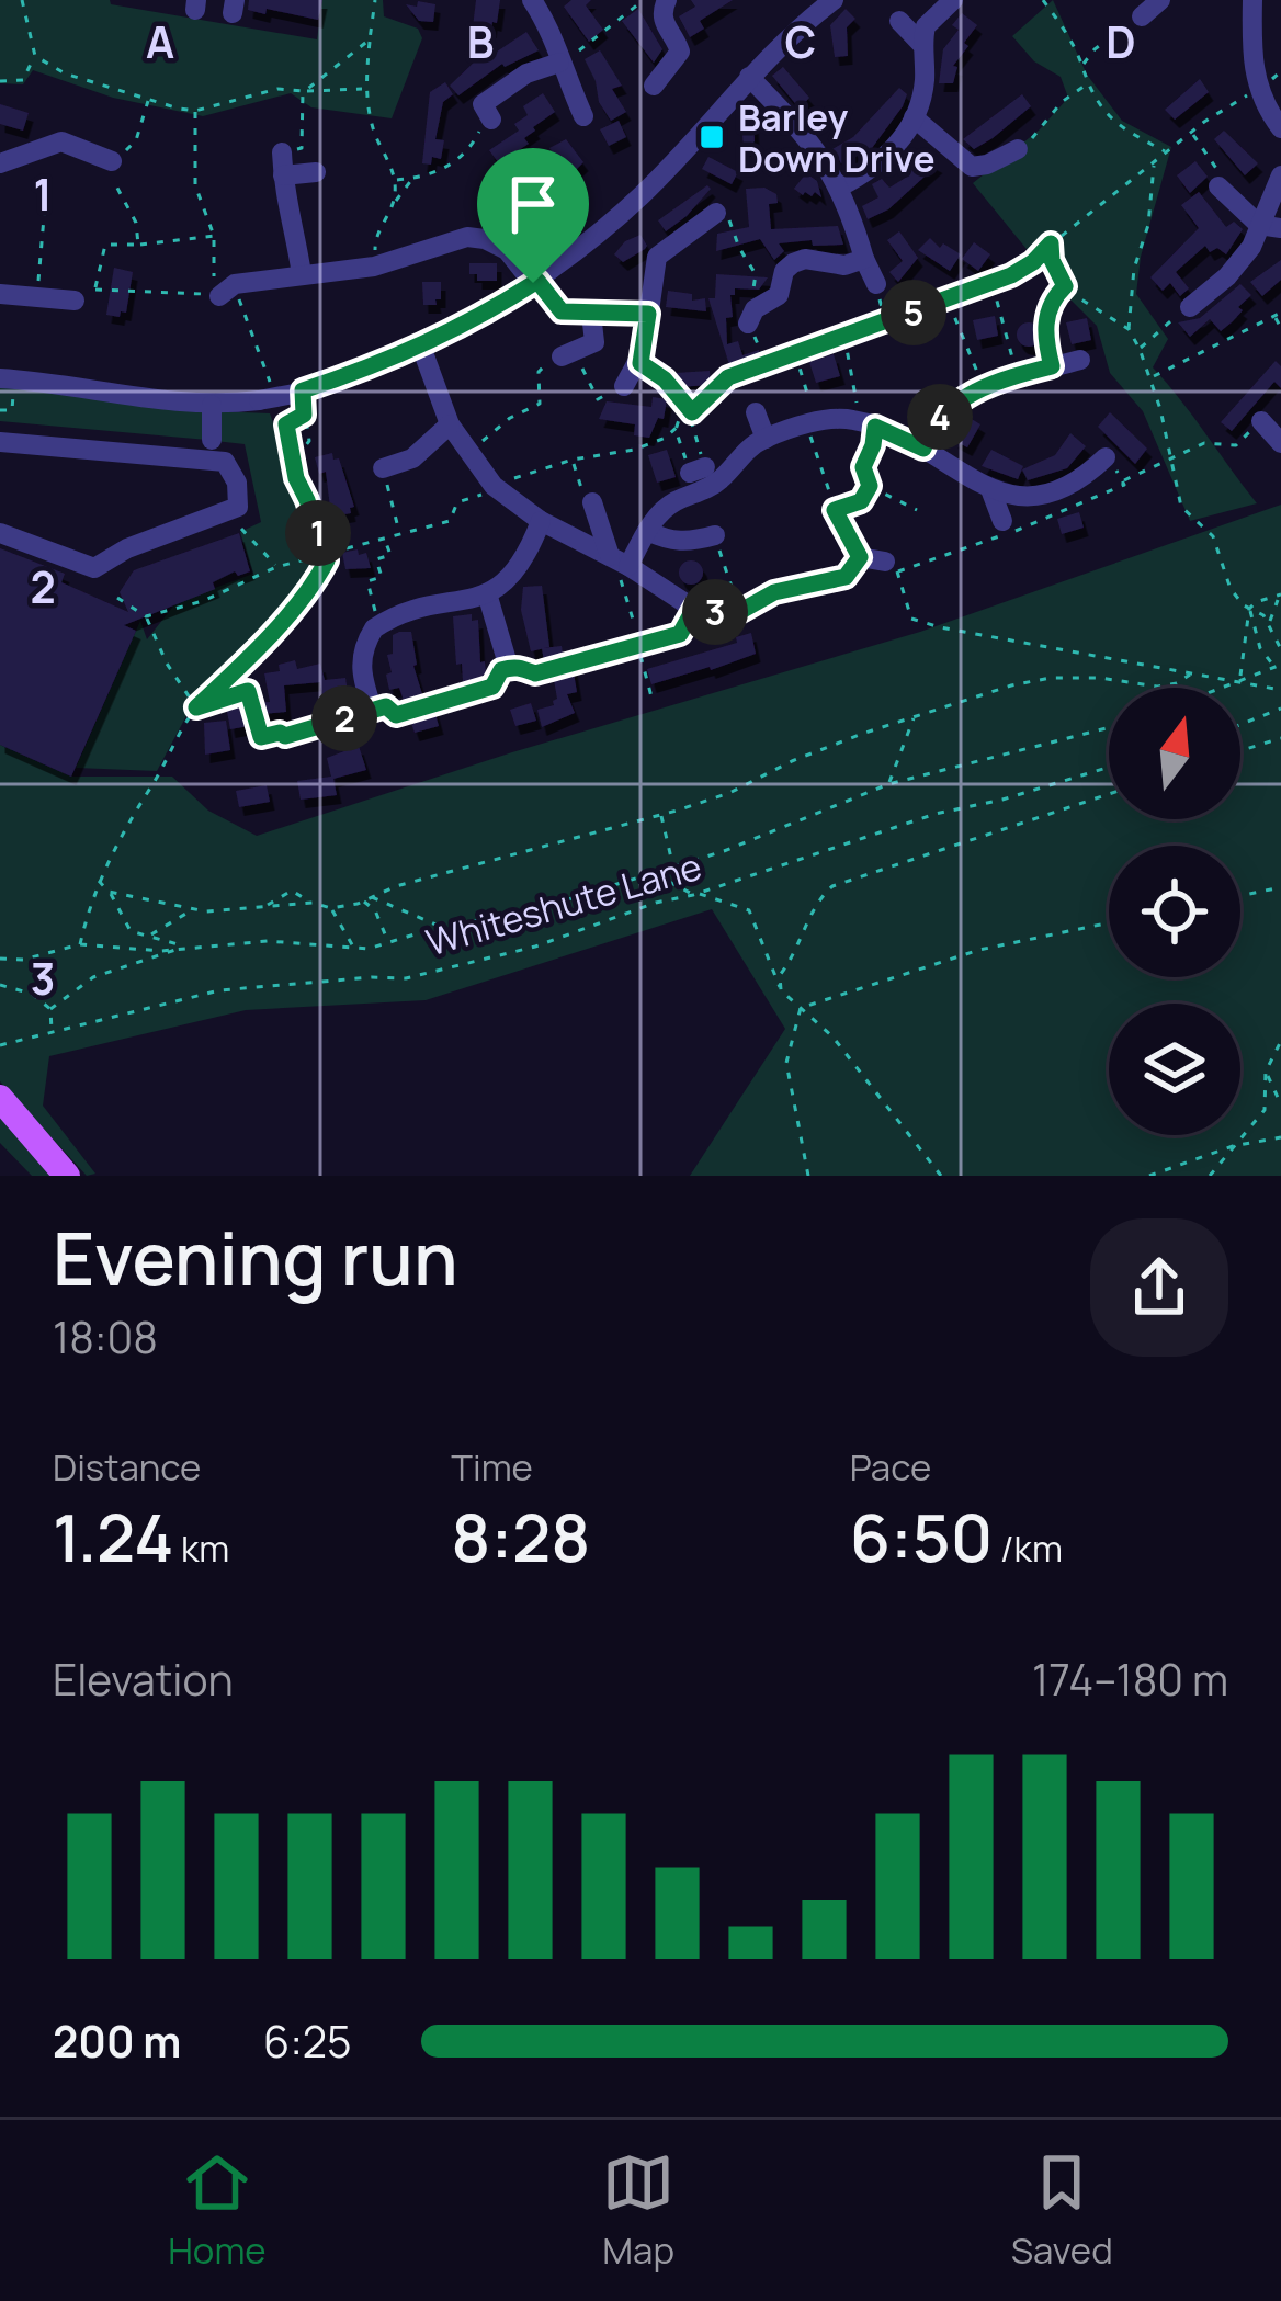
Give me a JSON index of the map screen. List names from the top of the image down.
{
  "streets": {
    "path": ["Whiteshute Lane"]
  },
  "places": {
    "transit": ["Barley Down Drive"]
  },
  "north": "top",
  "page": {
    "pins": [
      "5",
      "4",
      "1",
      "3",
      "2"
    ],
    "heading": ["Evening run", "18:08"],
    "stats": [
      ["Distance", "1.24 km"],
      ["Time", "8:28"],
      ["Pace", "6:50 /km"]
    ],
    "chart": ["Elevation", "174–180 m"],
    "list": [
      {
        "name": "200 m",
        "note": "6:25"
      }
    ],
    "tabs": ["Home", "Map", "Saved"]
  },
  "grid": {
    "columns": [
      "A",
      "B",
      "C",
      "D"
    ],
    "rows": ["1", "2", "3"]
  }
}
